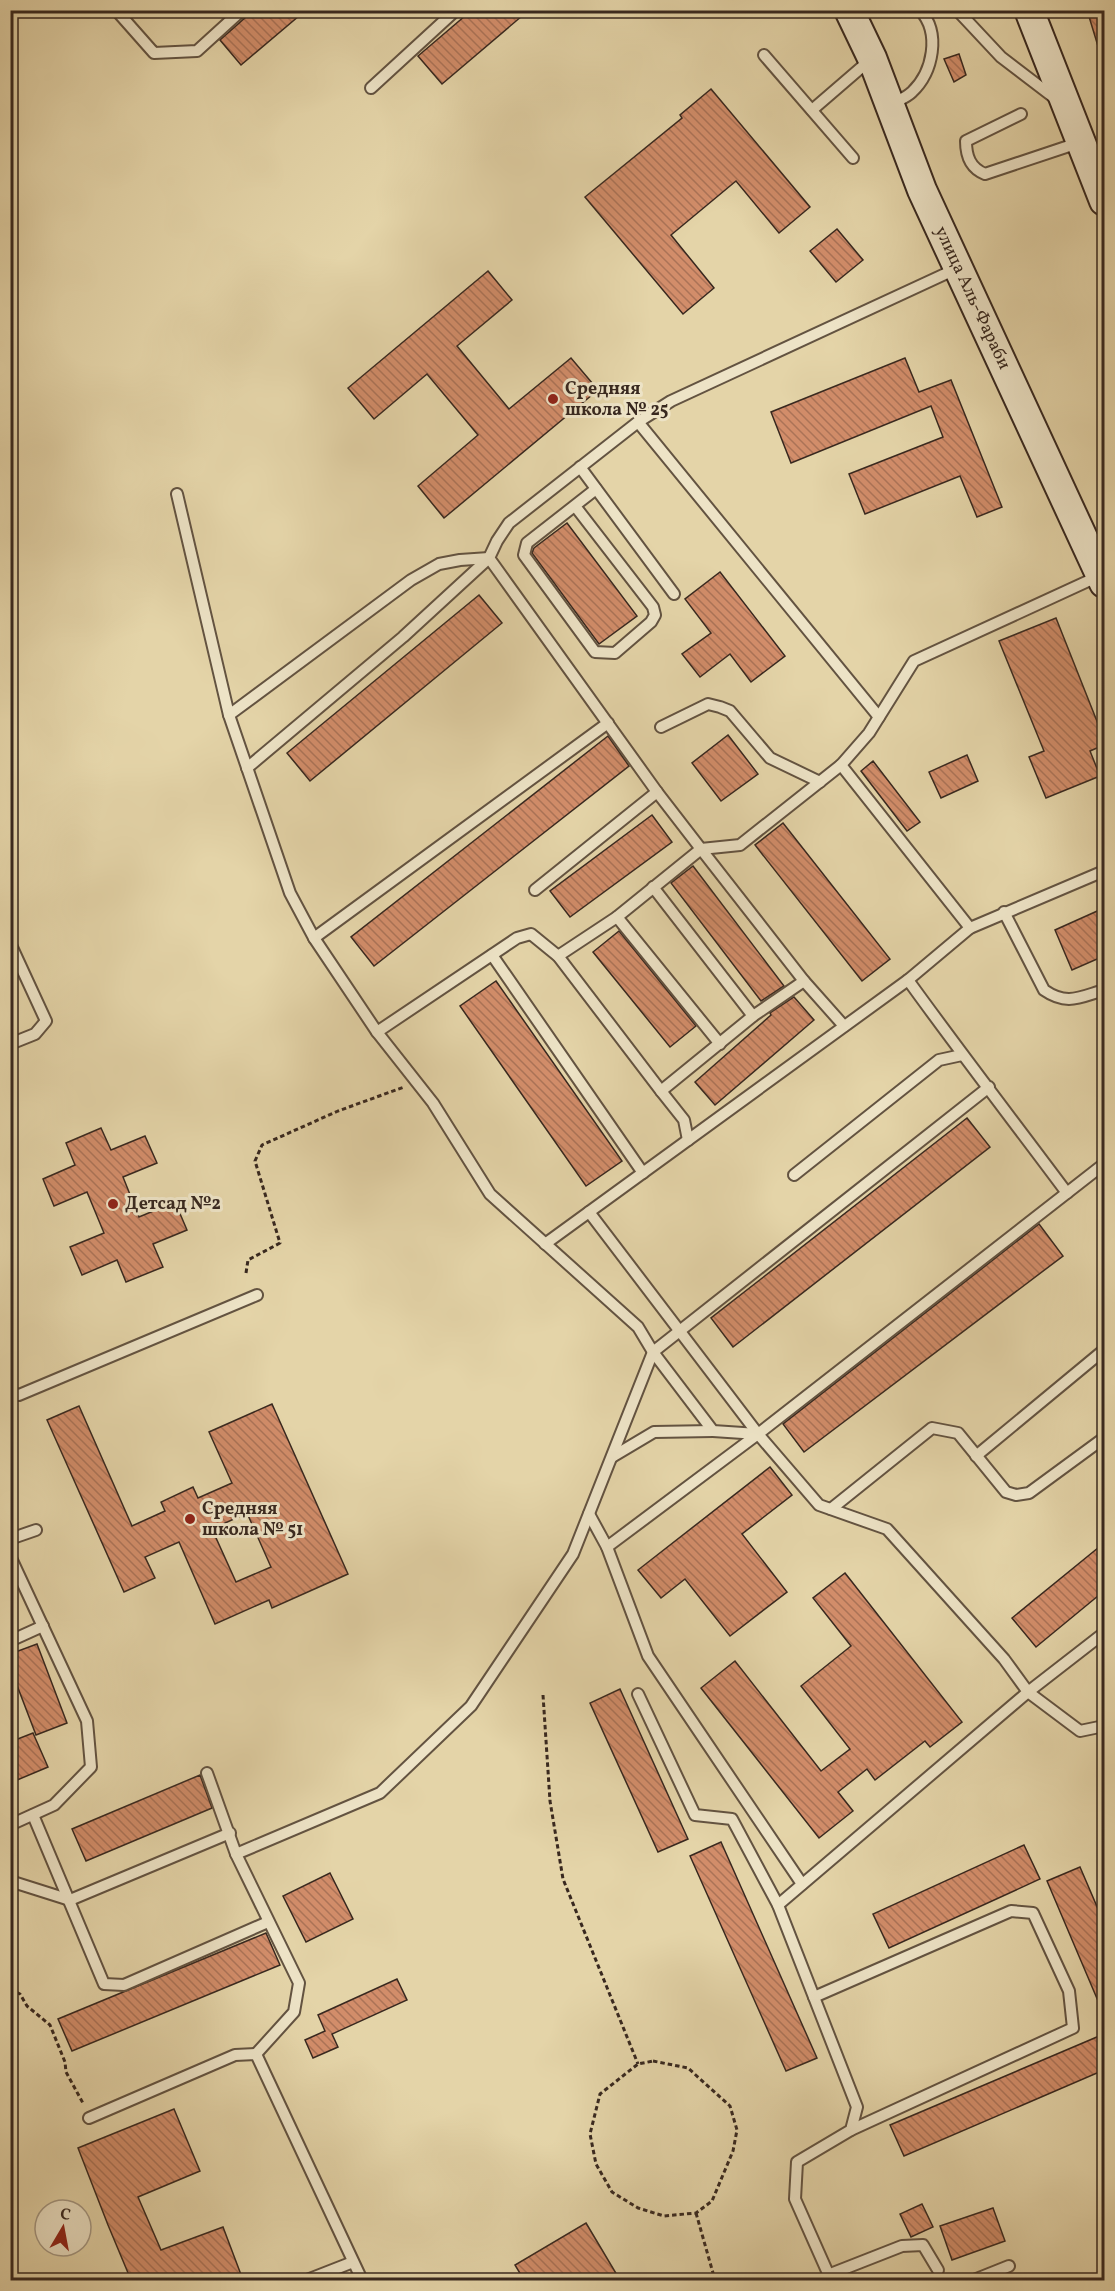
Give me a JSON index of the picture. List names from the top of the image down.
{
  "streets": {
    "main road": ["улица Аль-Фараби"]
  },
  "places": ["Средняя школа № 25", "Детсад №2", "Средняя школа № 51"],
  "north": "top"
}
